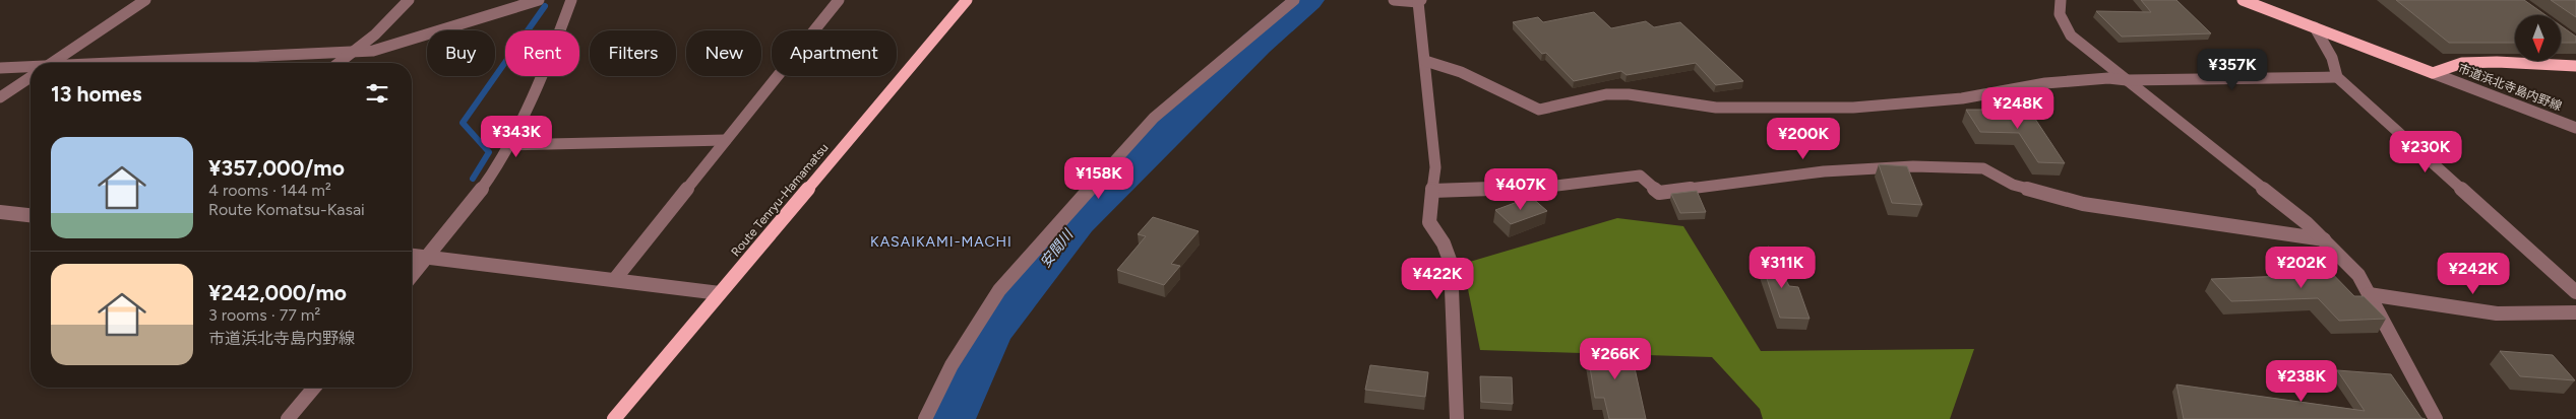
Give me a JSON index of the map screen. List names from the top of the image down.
{
  "streets": {
    "main road": ["Route Tenryu-Hamamatsu"],
    "street": ["市道浜北寺島内野線"]
  },
  "districts": ["KASAIKAMI-MACHI"],
  "water": ["安間川"],
  "north": "bottom",
  "page": {
    "chip": [
      "Buy",
      "Rent",
      "Filters",
      "New",
      "Apartment"
    ],
    "price": [
      "¥357K",
      "¥248K",
      "¥343K",
      "¥200K",
      "¥230K",
      "¥158K",
      "¥407K",
      "¥311K",
      "¥202K",
      "¥242K",
      "¥422K",
      "¥266K",
      "¥238K"
    ],
    "heading": "13 homes",
    "list": [
      {
        "name": "¥357,000/mo",
        "note": "4 rooms · 144 m² · Route Komatsu-Kasai"
      },
      {
        "name": "¥242,000/mo",
        "note": "3 rooms · 77 m² · 市道浜北寺島内野線"
      }
    ]
  }
}
